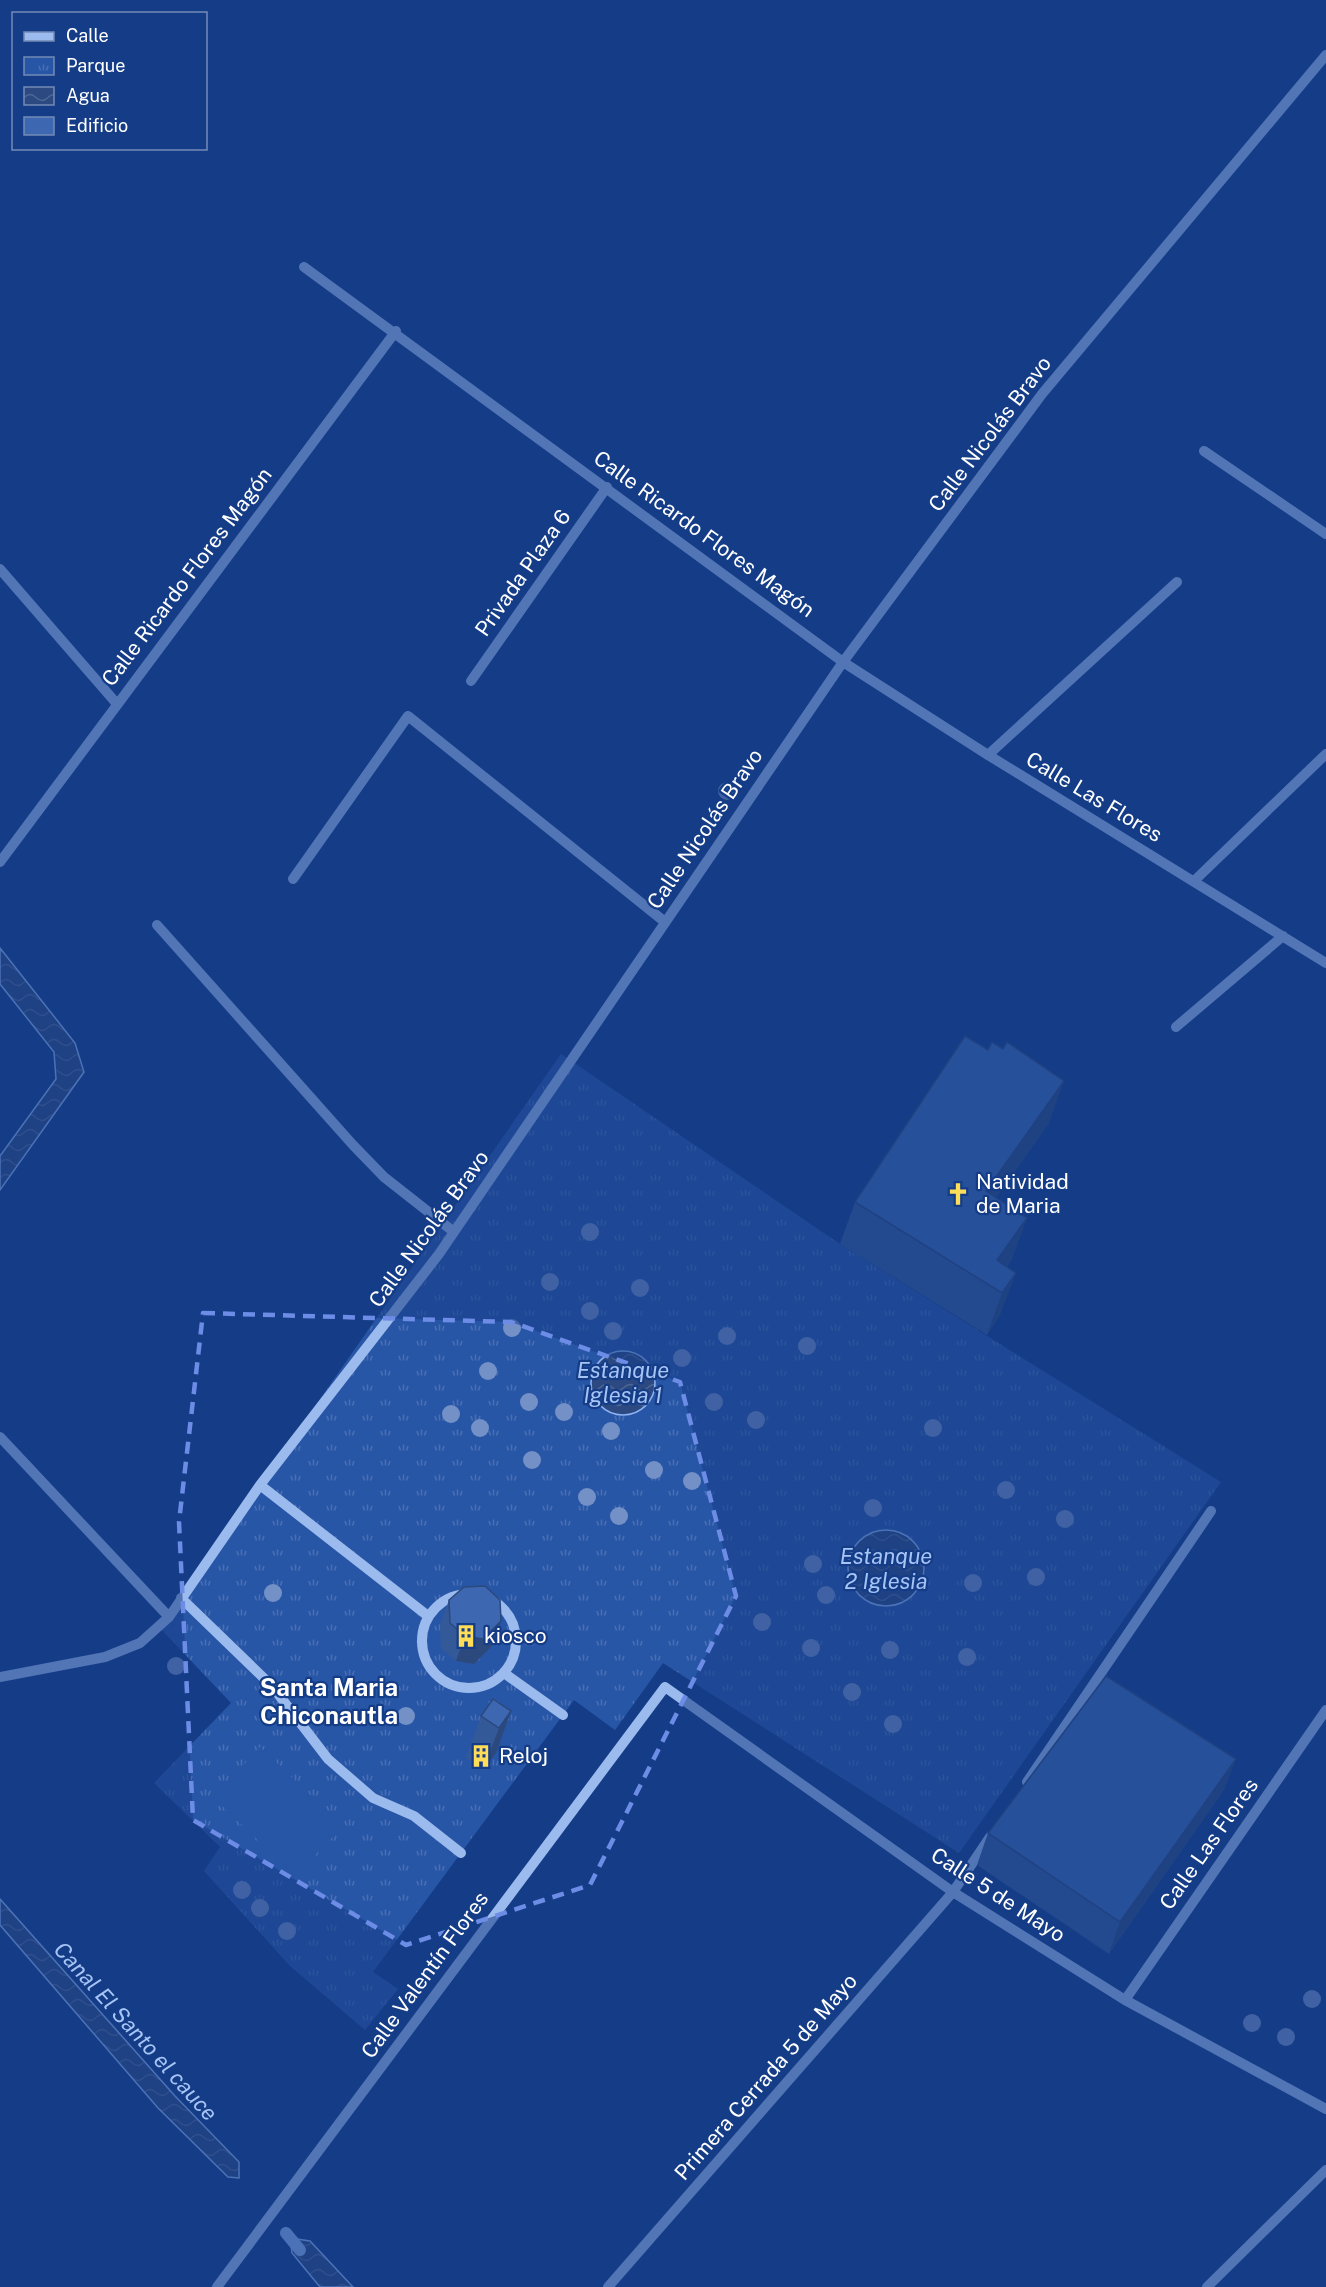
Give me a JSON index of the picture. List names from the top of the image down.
{
  "streets": {
    "street": [
      "Calle Nicolás Bravo",
      "Calle Ricardo Flores Magón",
      "Privada Plaza 6",
      "Calle Las Flores",
      "Calle 5 de Mayo",
      "Calle Valentín Flores",
      "Primera Cerrada 5 de Mayo"
    ]
  },
  "crossings": [
    ["Calle Nicolás Bravo", "Calle Ricardo Flores Magón"],
    ["Calle Nicolás Bravo", "Calle Las Flores"],
    ["Calle Ricardo Flores Magón", "Privada Plaza 6"],
    ["Calle Ricardo Flores Magón", "Calle Las Flores"],
    ["Calle Las Flores", "Calle 5 de Mayo"],
    ["Calle 5 de Mayo", "Calle Valentín Flores"],
    ["Calle 5 de Mayo", "Primera Cerrada 5 de Mayo"]
  ],
  "districts": ["Santa Maria Chiconautla"],
  "water": ["Estanque Iglesia 1", "Estanque 2 Iglesia", "Canal El Santo el cauce"],
  "places": {
    "church": ["Natividad de Maria"],
    "building": ["kiosco", "Reloj"]
  },
  "legend": [
    "Calle",
    "Parque",
    "Agua",
    "Edificio"
  ]
}
